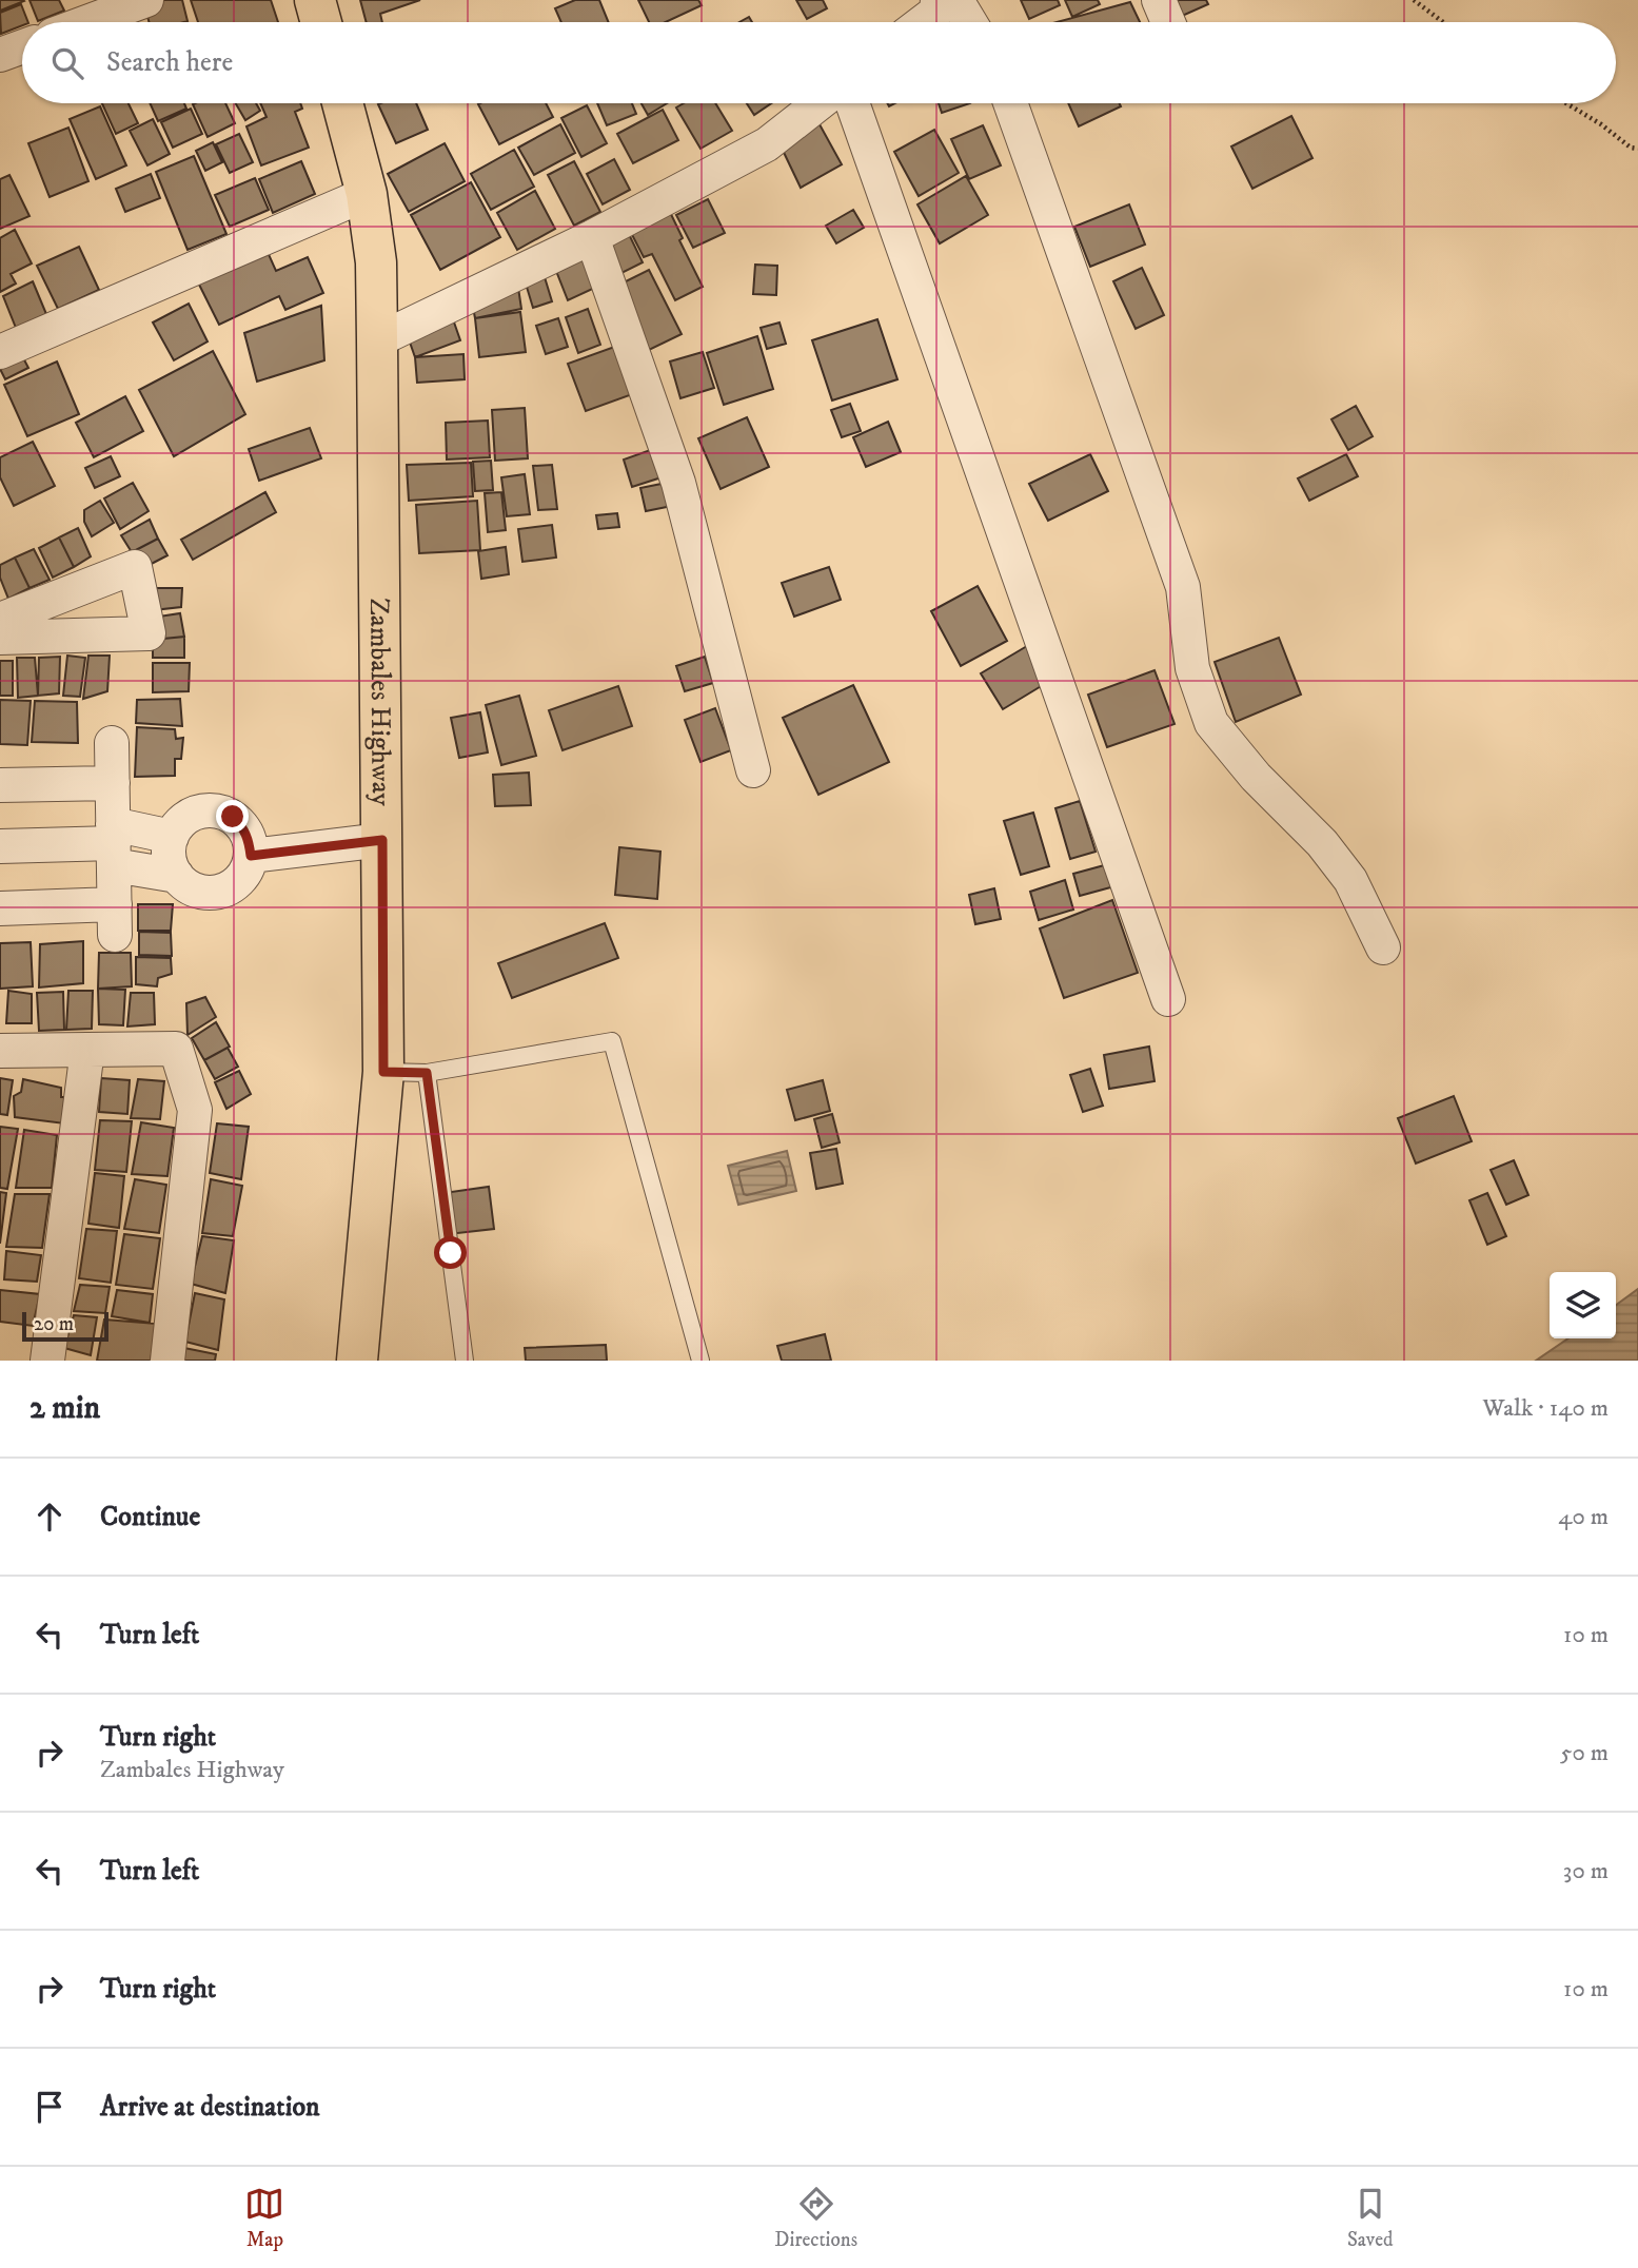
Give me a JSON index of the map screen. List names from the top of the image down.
{
  "streets": {
    "main road": ["Zambales Highway"]
  },
  "scale_bar": "20 m",
  "page": {
    "search": "Search here",
    "scale": "20 m",
    "heading": ["2 min", "Walk · 140 m"],
    "list": [
      ["Continue", "40 m"],
      ["Turn left", "10 m"],
      ["Turn right", "Zambales Highway", "50 m"],
      ["Turn left", "30 m"],
      ["Turn right", "10 m"],
      "Arrive at destination"
    ],
    "nav": ["Map", "Directions", "Saved"]
  }
}
